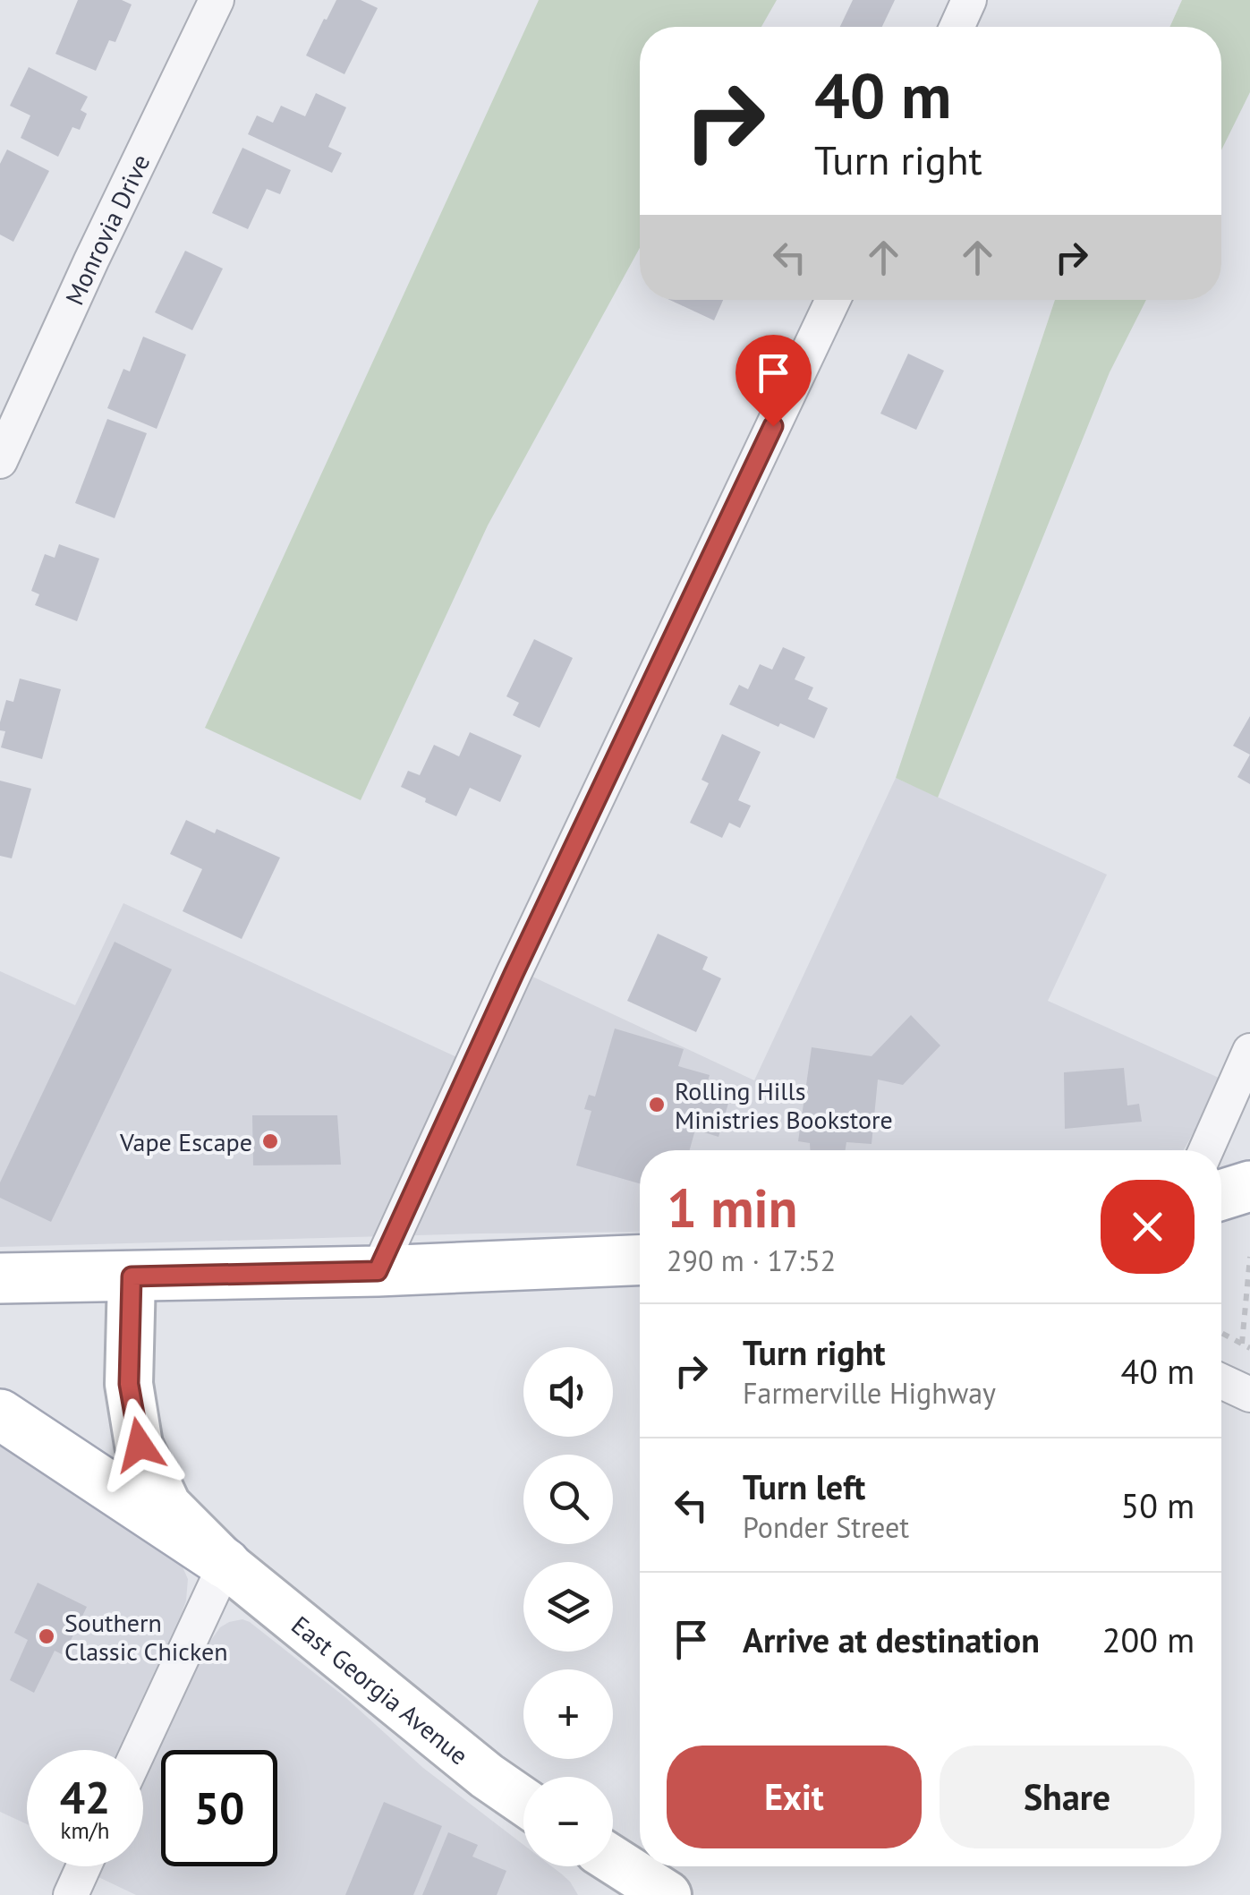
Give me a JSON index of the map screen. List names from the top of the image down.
{
  "streets": {
    "main road": ["East Georgia Avenue"],
    "street": ["Monrovia Drive"]
  },
  "places": ["Rolling Hills Ministries Bookstore", "Vape Escape", "Southern Classic Chicken"],
  "page": {
    "turn": ["40 m", "Turn right"],
    "heading": ["1 min", "290 m · 17:52"],
    "list": [
      {
        "name": "Turn right",
        "note": "Farmerville Highway",
        "value": "40 m"
      },
      {
        "name": "Turn left",
        "note": "Ponder Street",
        "value": "50 m"
      },
      {
        "name": "Arrive at destination",
        "value": "200 m"
      }
    ],
    "map_buttons": ["+", "−"],
    "buttons": ["Exit", "Share"],
    "speed": "42 km/h",
    "limit": "50"
  }
}
